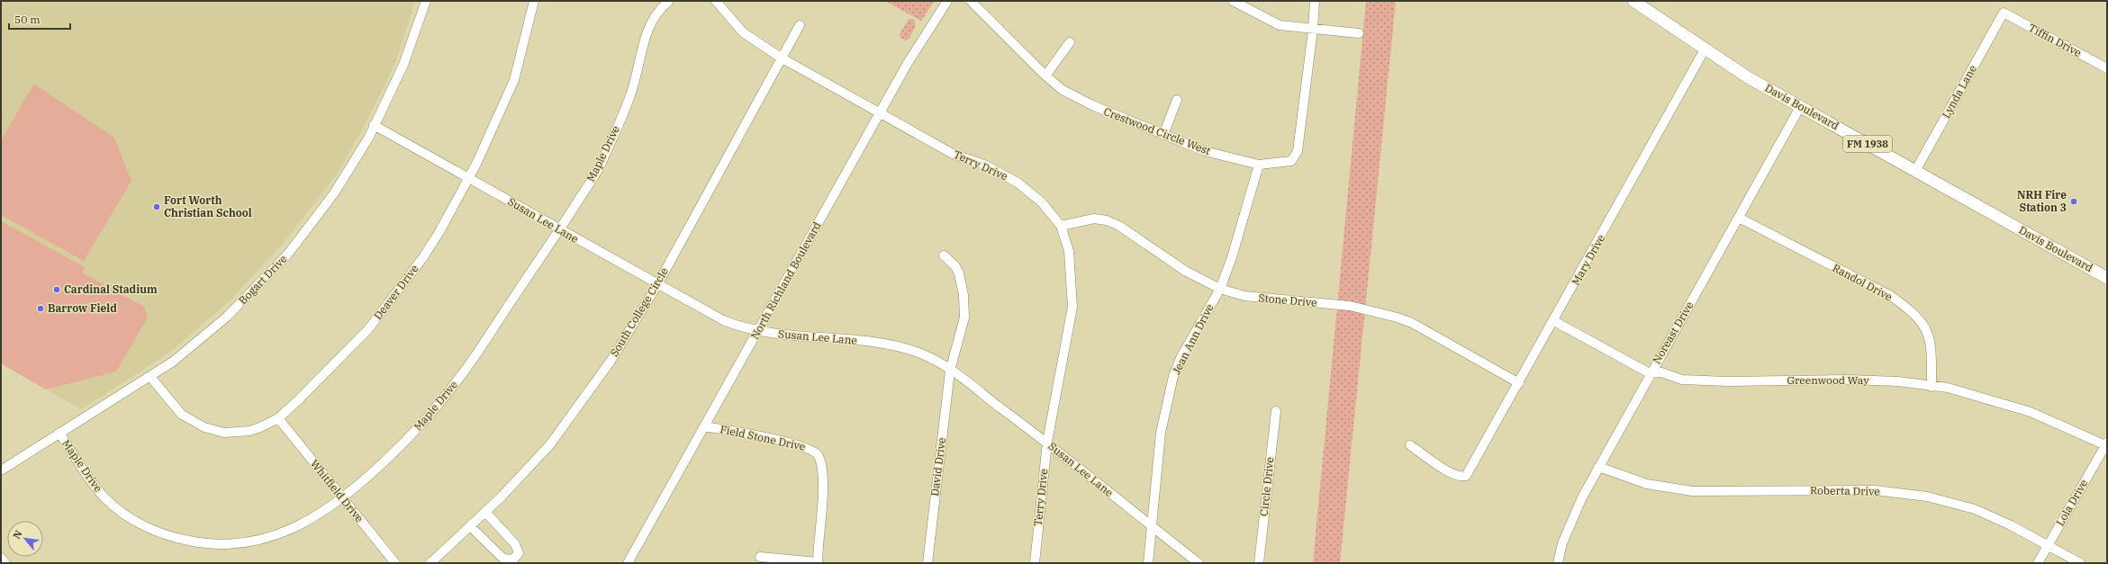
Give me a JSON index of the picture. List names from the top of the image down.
{
  "streets": {
    "main road": ["Davis Boulevard", "FM 1938"],
    "street": [
      "Tiffin Drive",
      "Lynda Lane",
      "Crestwood Circle West",
      "Maple Drive",
      "Terry Drive",
      "Susan Lee Lane",
      "Mary Drive",
      "Bogart Drive",
      "North Richland Boulevard",
      "Randol Drive",
      "Deaver Drive",
      "Stone Drive",
      "South College Circle",
      "Noreast Drive",
      "Jean Ann Drive",
      "Greenwood Way",
      "Field Stone Drive",
      "David Drive",
      "Circle Drive",
      "Whitfield Drive",
      "Roberta Drive",
      "Lola Drive"
    ]
  },
  "crossings": [
    ["Tiffin Drive", "Lynda Lane"],
    ["Lynda Lane", "Davis Boulevard"],
    ["Davis Boulevard", "Mary Drive"],
    ["Davis Boulevard", "Noreast Drive"],
    ["Crestwood Circle West", "Jean Ann Drive"],
    ["Maple Drive", "Susan Lee Lane"],
    ["Maple Drive", "Bogart Drive"],
    ["Maple Drive", "Whitfield Drive"],
    ["Terry Drive", "Susan Lee Lane"],
    ["Terry Drive", "North Richland Boulevard"],
    ["Terry Drive", "Stone Drive"],
    ["Terry Drive", "South College Circle"],
    ["Susan Lee Lane", "Bogart Drive"],
    ["Susan Lee Lane", "North Richland Boulevard"],
    ["Susan Lee Lane", "Deaver Drive"],
    ["Susan Lee Lane", "South College Circle"],
    ["Susan Lee Lane", "Jean Ann Drive"],
    ["Susan Lee Lane", "David Drive"],
    ["Mary Drive", "Stone Drive"],
    ["Mary Drive", "Greenwood Way"],
    ["Bogart Drive", "Deaver Drive"],
    ["North Richland Boulevard", "Field Stone Drive"],
    ["Randol Drive", "Noreast Drive"],
    ["Randol Drive", "Greenwood Way"],
    ["Deaver Drive", "Whitfield Drive"],
    ["Stone Drive", "Jean Ann Drive"],
    ["Noreast Drive", "Greenwood Way"],
    ["Noreast Drive", "Roberta Drive"],
    ["Greenwood Way", "Lola Drive"],
    ["Roberta Drive", "Lola Drive"]
  ],
  "places": [
    "NRH Fire Station 3",
    "Fort Worth Christian School",
    "Cardinal Stadium",
    "Barrow Field"
  ],
  "scale_bar": "50 m",
  "north": "top left"
}
